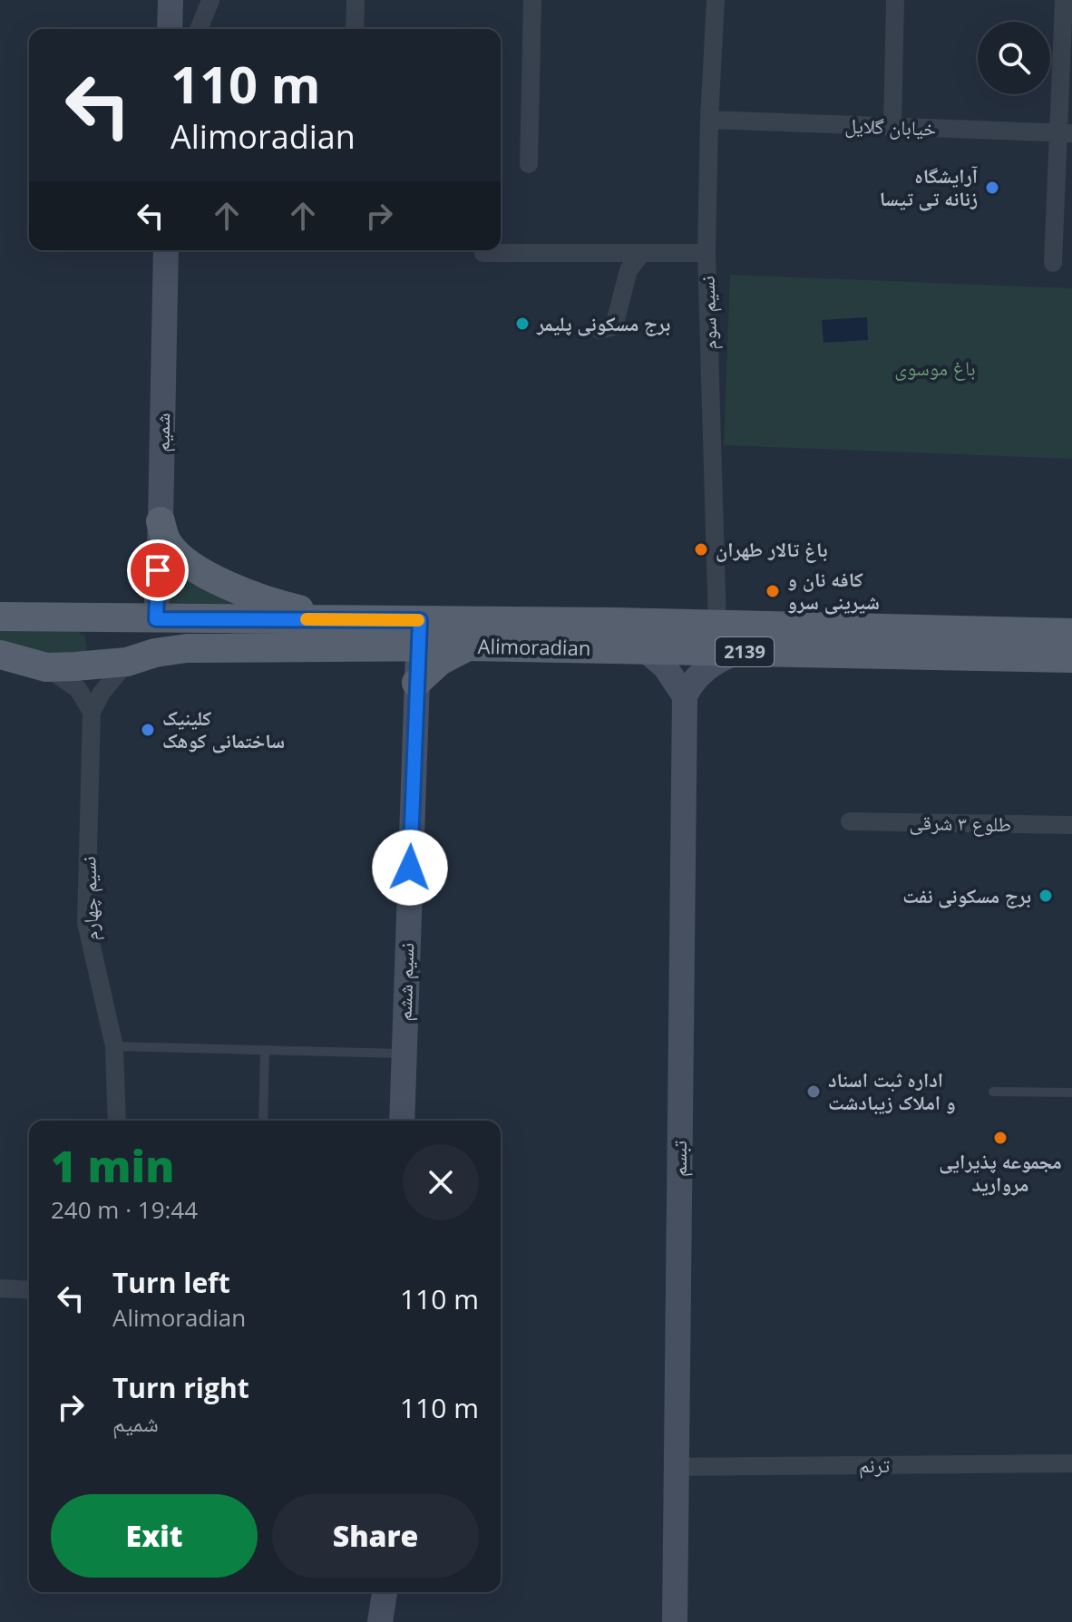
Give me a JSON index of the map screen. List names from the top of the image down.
{
  "streets": {
    "main road": ["Alimoradian", "2139"],
    "street": [
      "خیابان گلایل",
      "نسیم سوم",
      "شمیم",
      "طلوع ۳ شرقی",
      "نسیم چهارم",
      "نسیم ششم",
      "تبسم",
      "ترنم"
    ]
  },
  "crossings": [
    ["خیابان گلایل", "نسیم سوم"],
    ["نسیم سوم", "Alimoradian"],
    ["شمیم", "Alimoradian"],
    ["Alimoradian", "نسیم ششم"],
    ["تبسم", "ترنم"]
  ],
  "parks": ["باغ موسوی"],
  "places": [
    "آرایشگاه زنانه تی تیسا",
    "برج مسکونی پلیمر",
    "باغ تالار طهران",
    "کافه نان و شیرینی سرو",
    "کلینیک ساختمانی کوهک",
    "برج مسکونی نفت",
    "اداره ثبت اسناد و املاک زیبادشت",
    "مجموعه پذیرایی مروارید"
  ],
  "page": {
    "turn": ["110 m", "Alimoradian"],
    "heading": ["1 min", "240 m · 19:44"],
    "list": [
      {
        "name": "Turn left",
        "note": "Alimoradian",
        "value": "110 m"
      },
      {
        "name": "Turn right",
        "note": "شمیم",
        "value": "110 m"
      }
    ],
    "buttons": ["Exit", "Share"]
  }
}
